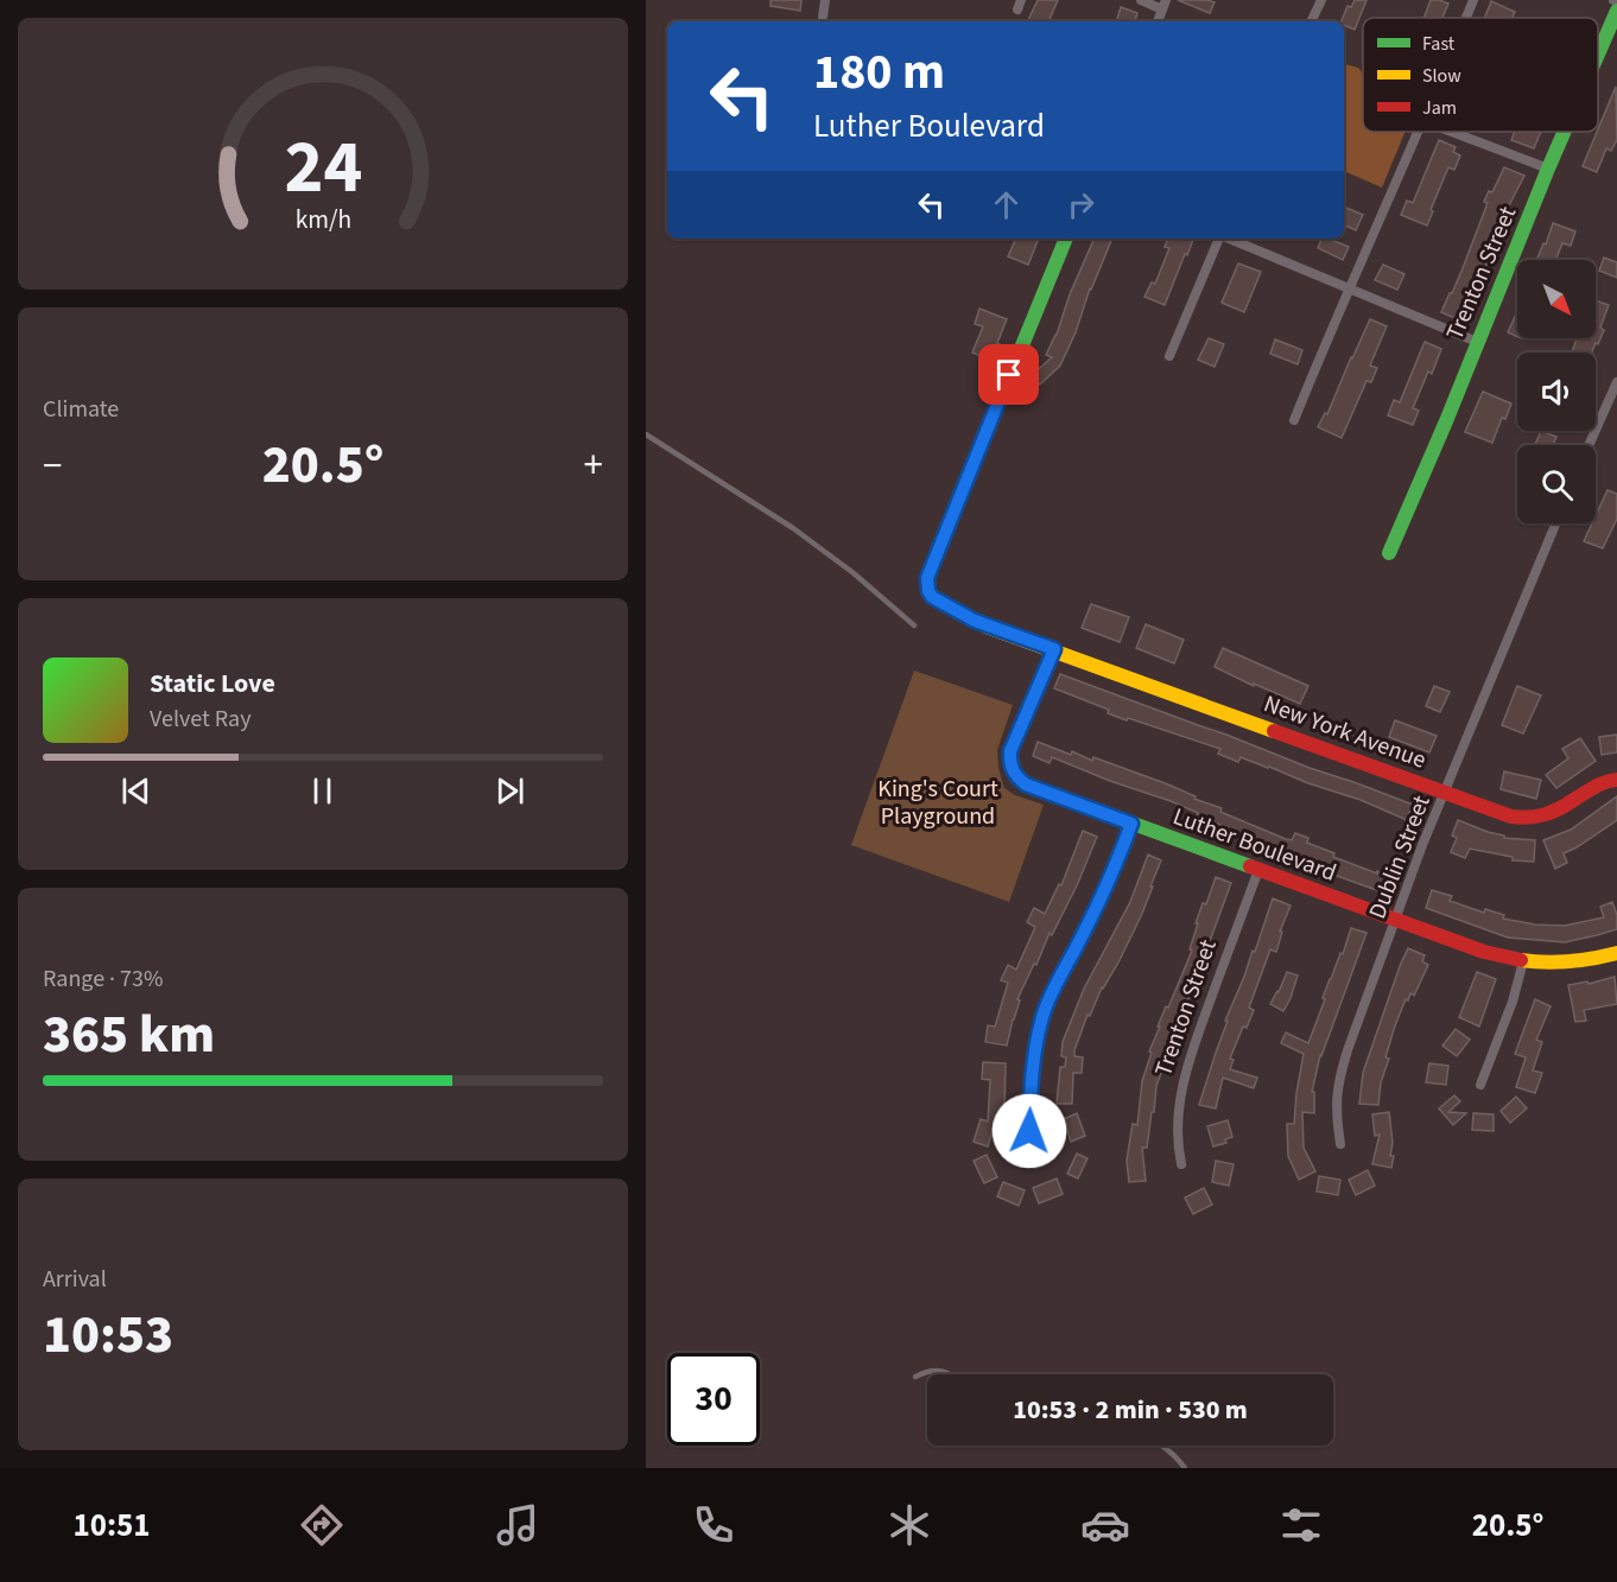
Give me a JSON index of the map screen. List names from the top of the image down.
{
  "streets": {
    "street": [
      "Trenton Street",
      "New York Avenue",
      "Luther Boulevard",
      "Dublin Street"
    ]
  },
  "crossings": [
    ["Trenton Street", "Luther Boulevard"],
    ["New York Avenue", "Luther Boulevard"],
    ["New York Avenue", "Dublin Street"],
    ["Luther Boulevard", "Dublin Street"]
  ],
  "parks": ["King's Court Playground"],
  "legend": ["Fast", "Slow", "Jam"],
  "north": "bottom right",
  "page": {
    "turn": ["180 m", "Luther Boulevard"],
    "tile": [
      "Climate",
      ["Range · 73%", "365 km"],
      ["Arrival", "10:53"]
    ],
    "heat": ["−", "20.5°", "+"],
    "song": ["Static Love", "Velvet Ray"],
    "limit": "30",
    "trip": "10:53 · 2 min · 530 m",
    "tabs": ["10:51", "20.5°"],
    "gauge": ["24", "km/h"]
  }
}
